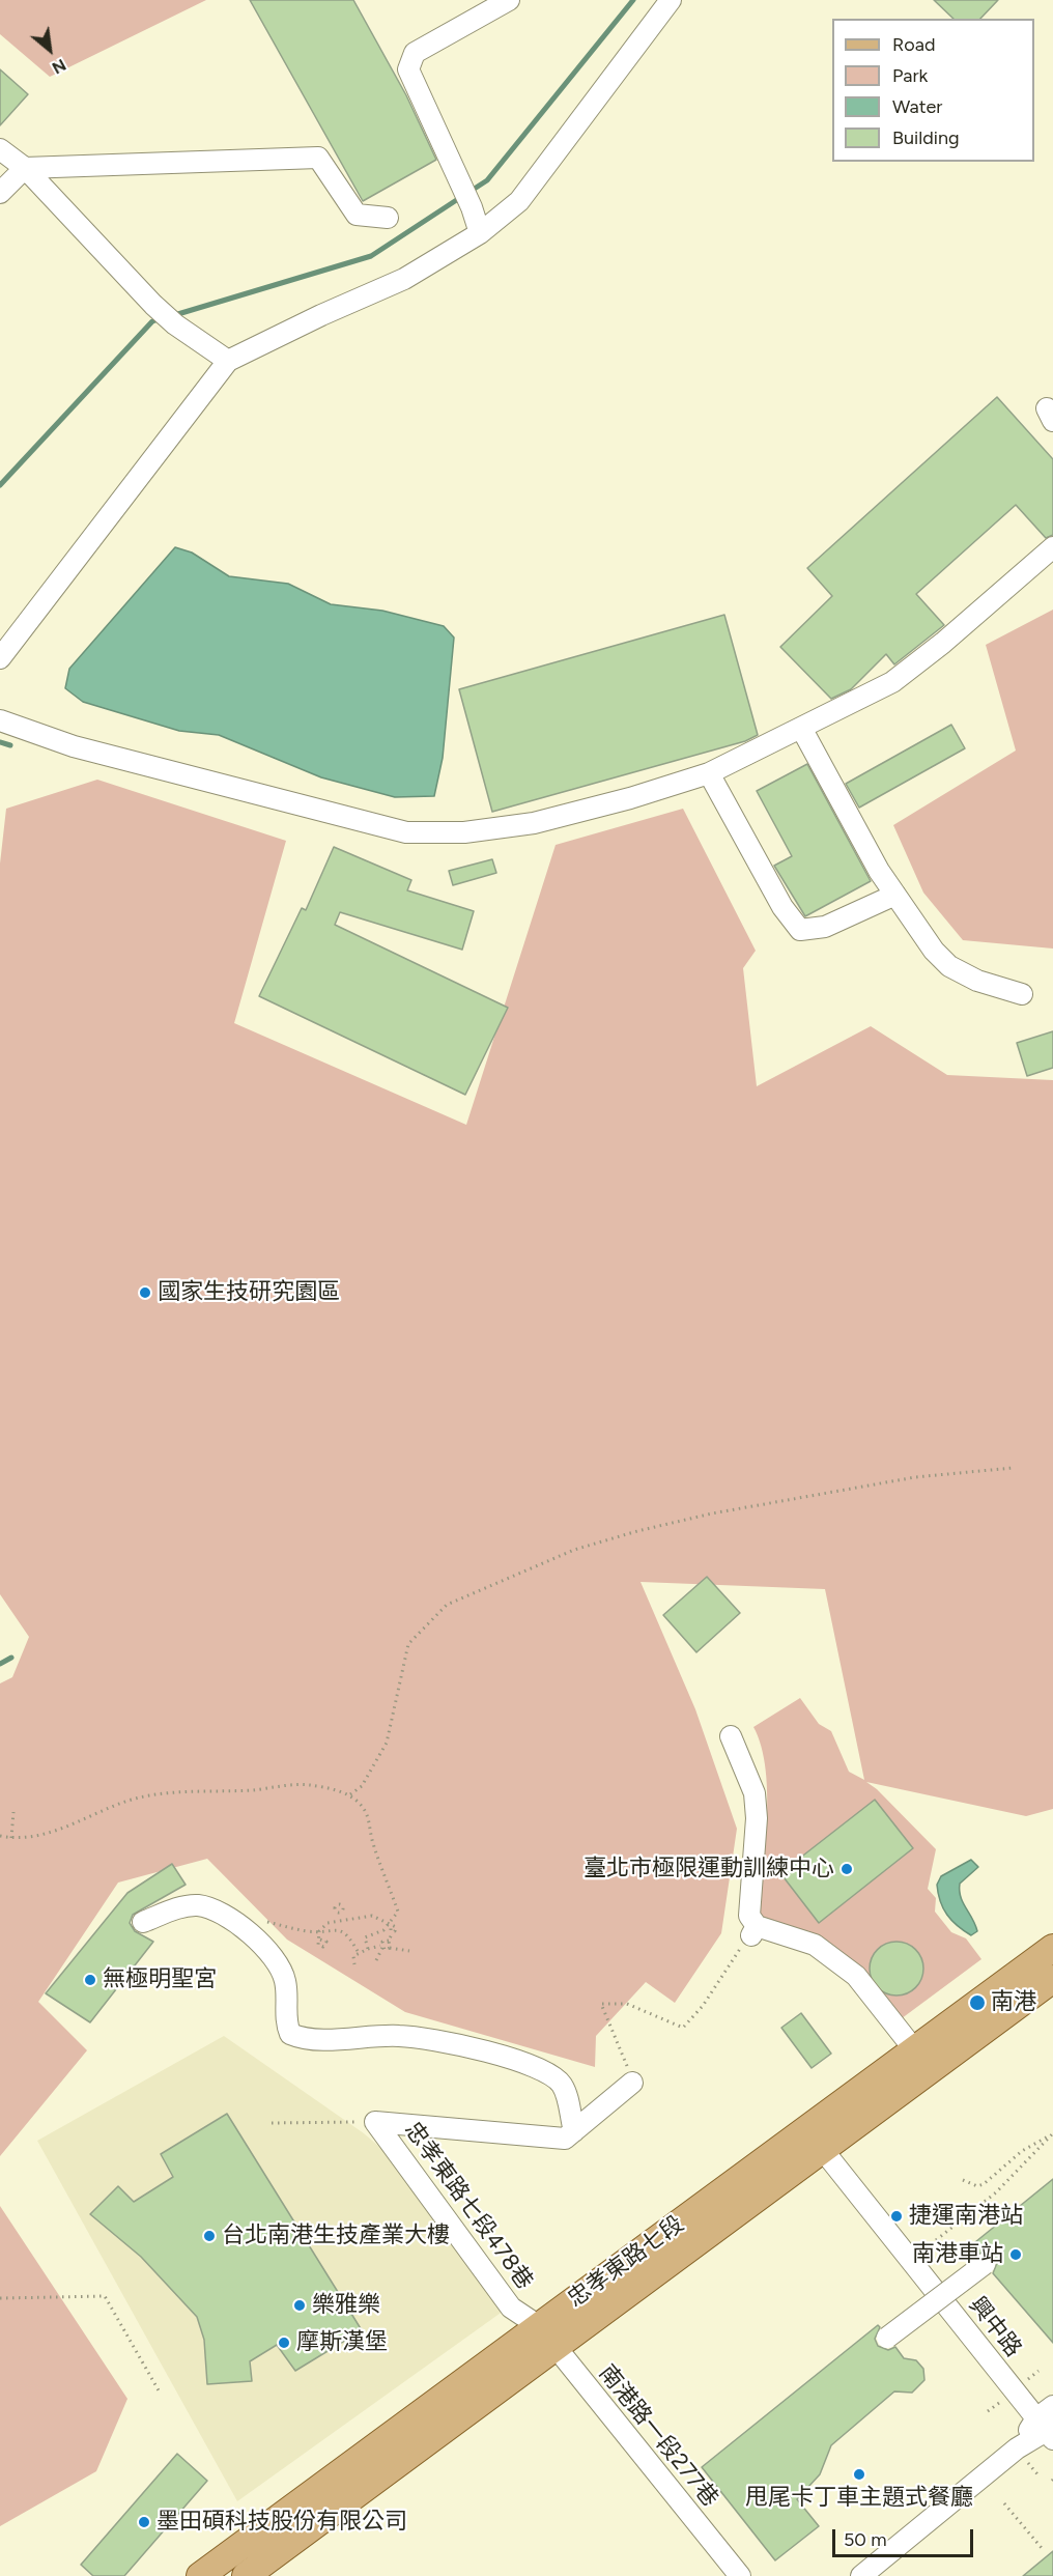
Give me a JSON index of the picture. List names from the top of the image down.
{
  "streets": {
    "main road": ["忠孝東路七段"],
    "street": ["忠孝東路七段478巷", "興中路", "南港路一段277巷"]
  },
  "crossings": [
    ["忠孝東路七段478巷", "忠孝東路七段"],
    ["忠孝東路七段478巷", "南港路一段277巷"],
    ["忠孝東路七段", "興中路"],
    ["忠孝東路七段", "南港路一段277巷"]
  ],
  "places": [
    "國家生技研究園區",
    "臺北市極限運動訓練中心",
    "無極明聖宮",
    "南港",
    "捷運南港站",
    "台北南港生技產業大樓",
    "南港車站",
    "樂雅樂",
    "摩斯漢堡",
    "甩尾卡丁車主題式餐廳",
    "墨田碩科技股份有限公司"
  ],
  "legend": [
    "Road",
    "Park",
    "Water",
    "Building"
  ],
  "scale_bar": "50 m",
  "north": "bottom right"
}
